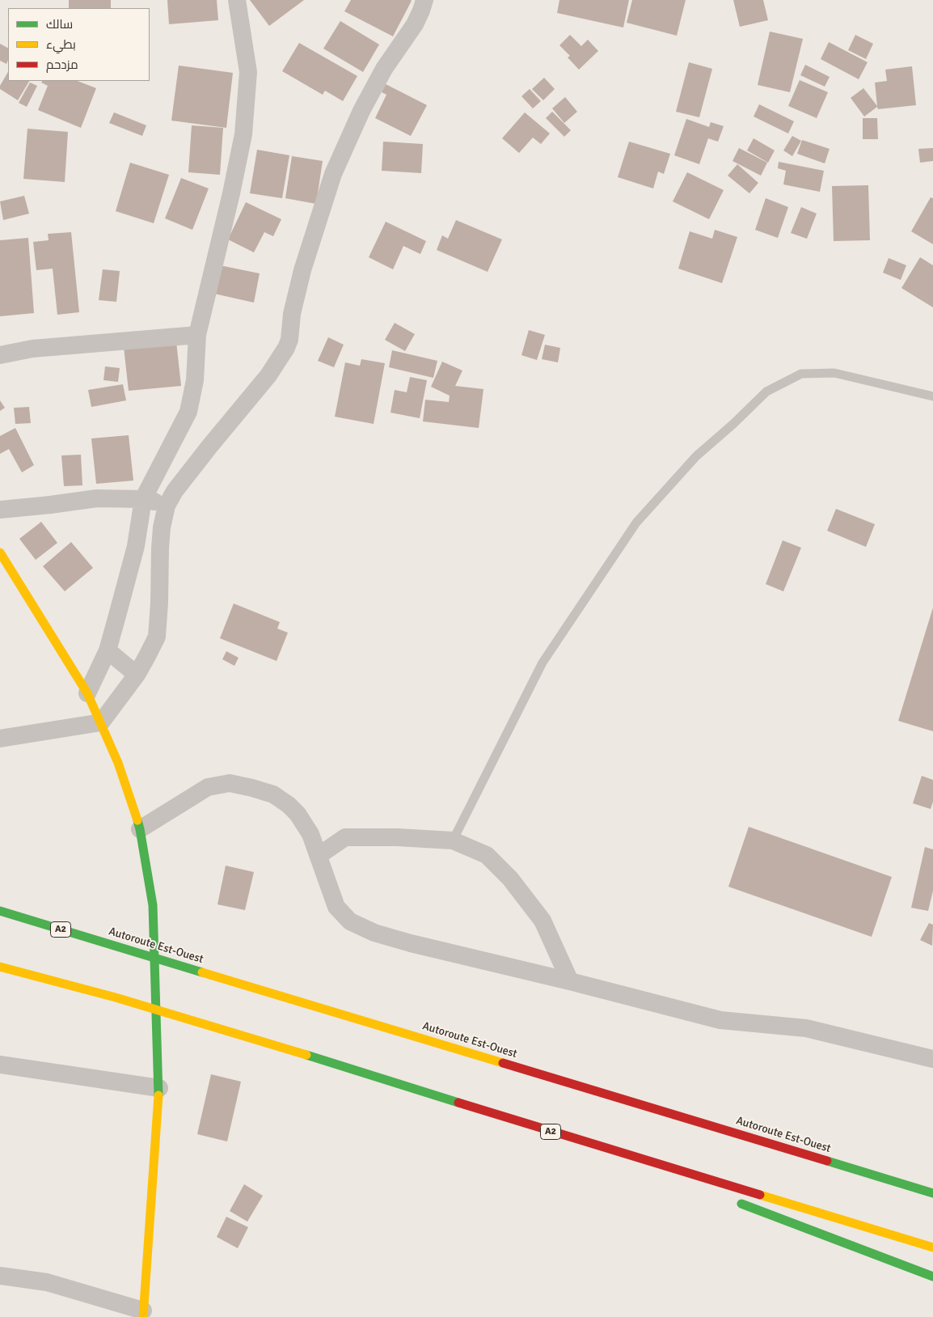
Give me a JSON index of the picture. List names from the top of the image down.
{
  "streets": {
    "main road": ["A2", "Autoroute Est-Ouest"]
  },
  "legend": ["سالك", "بطيء", "مزدحم"]
}
